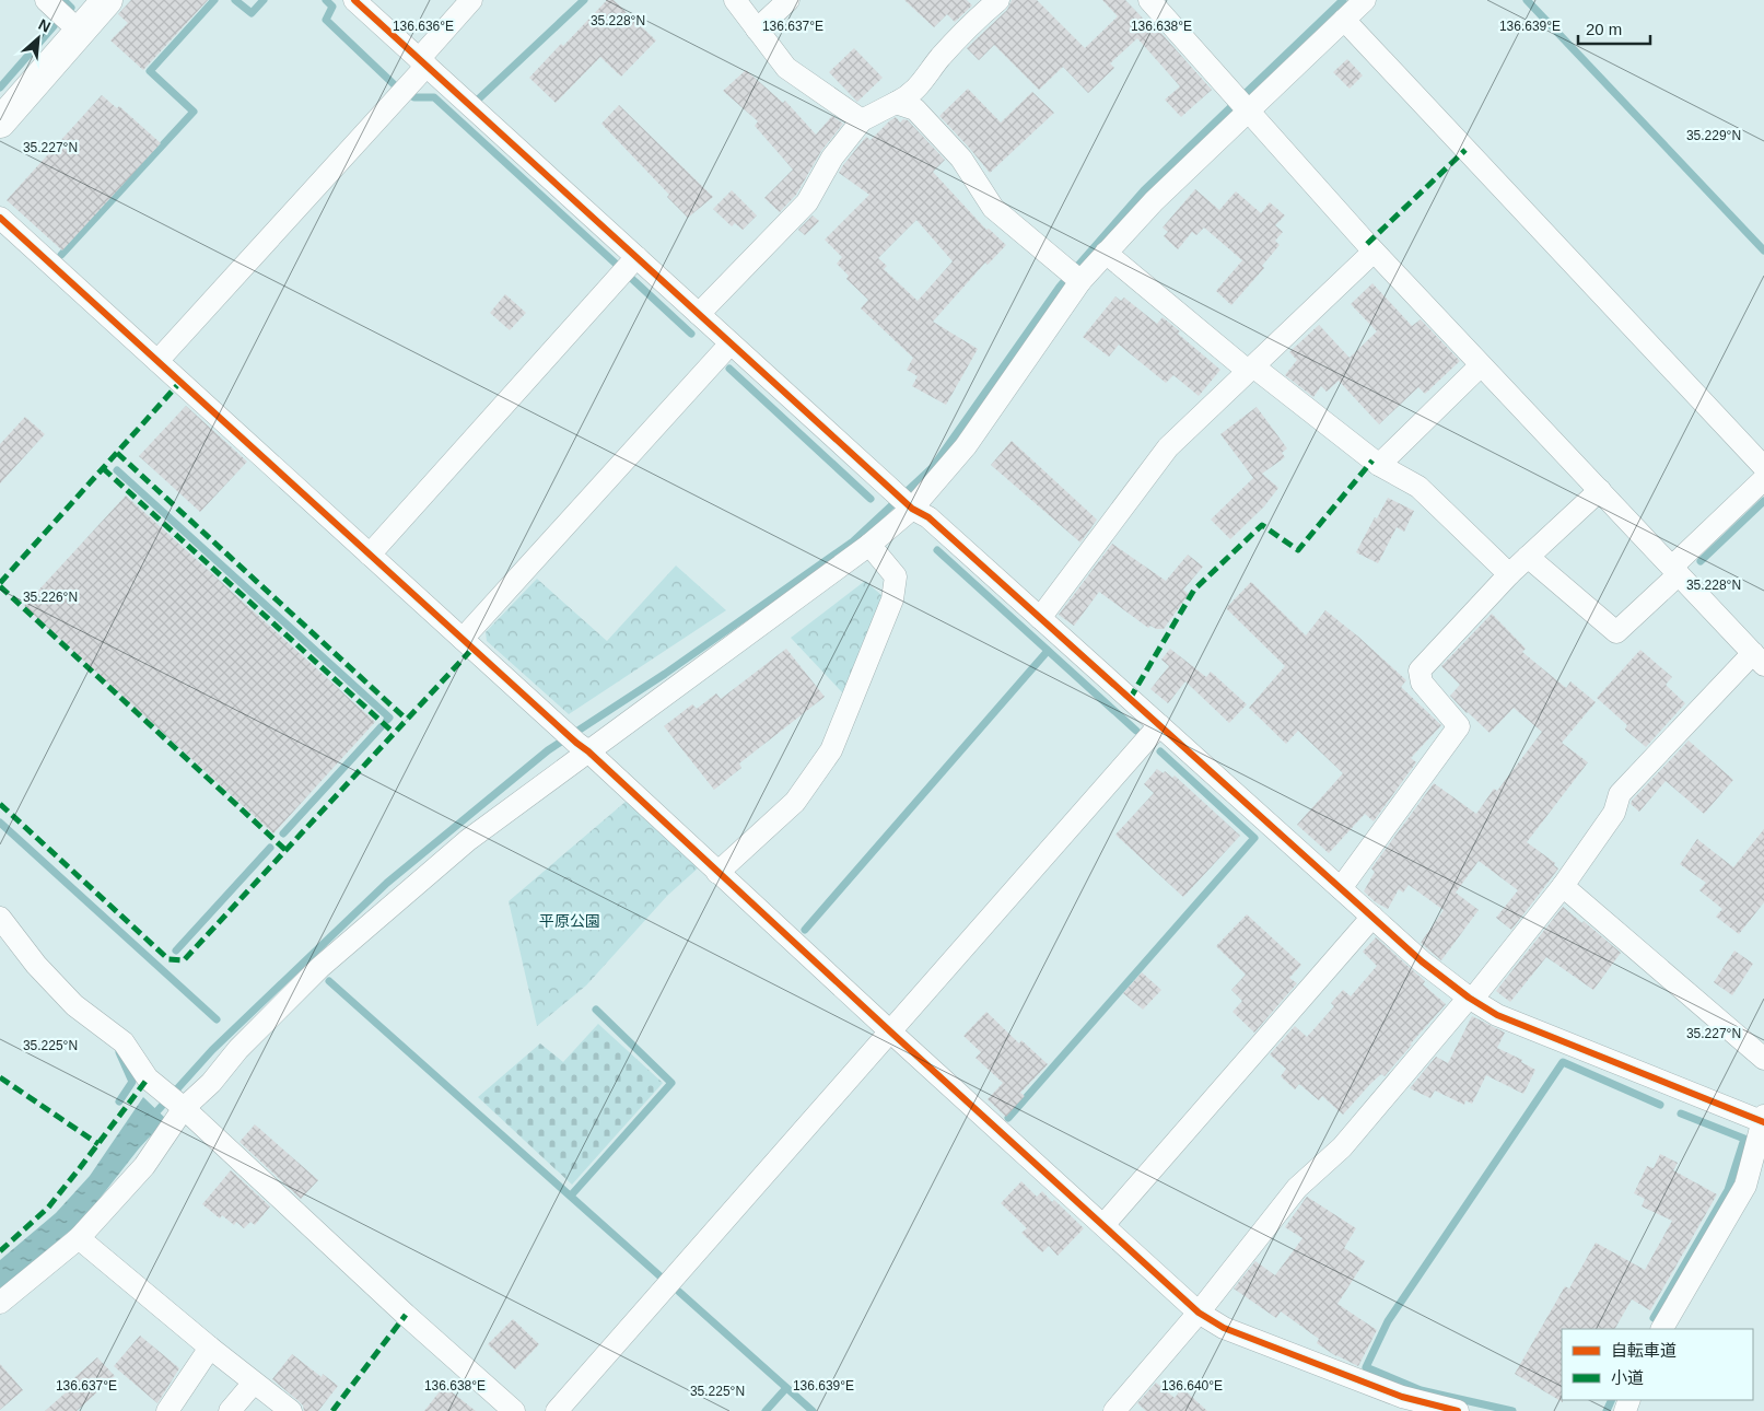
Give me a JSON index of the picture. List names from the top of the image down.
{
  "parks": ["平原公園"],
  "legend": ["自転車道", "小道"],
  "scale_bar": "20 m",
  "north": "top right",
  "coordinates": [
    "35.228°N",
    "136.636°E",
    "136.637°E",
    "136.638°E",
    "136.639°E",
    "35.229°N",
    "35.227°N",
    "35.226°N",
    "35.225°N",
    "136.640°E"
  ]
}
